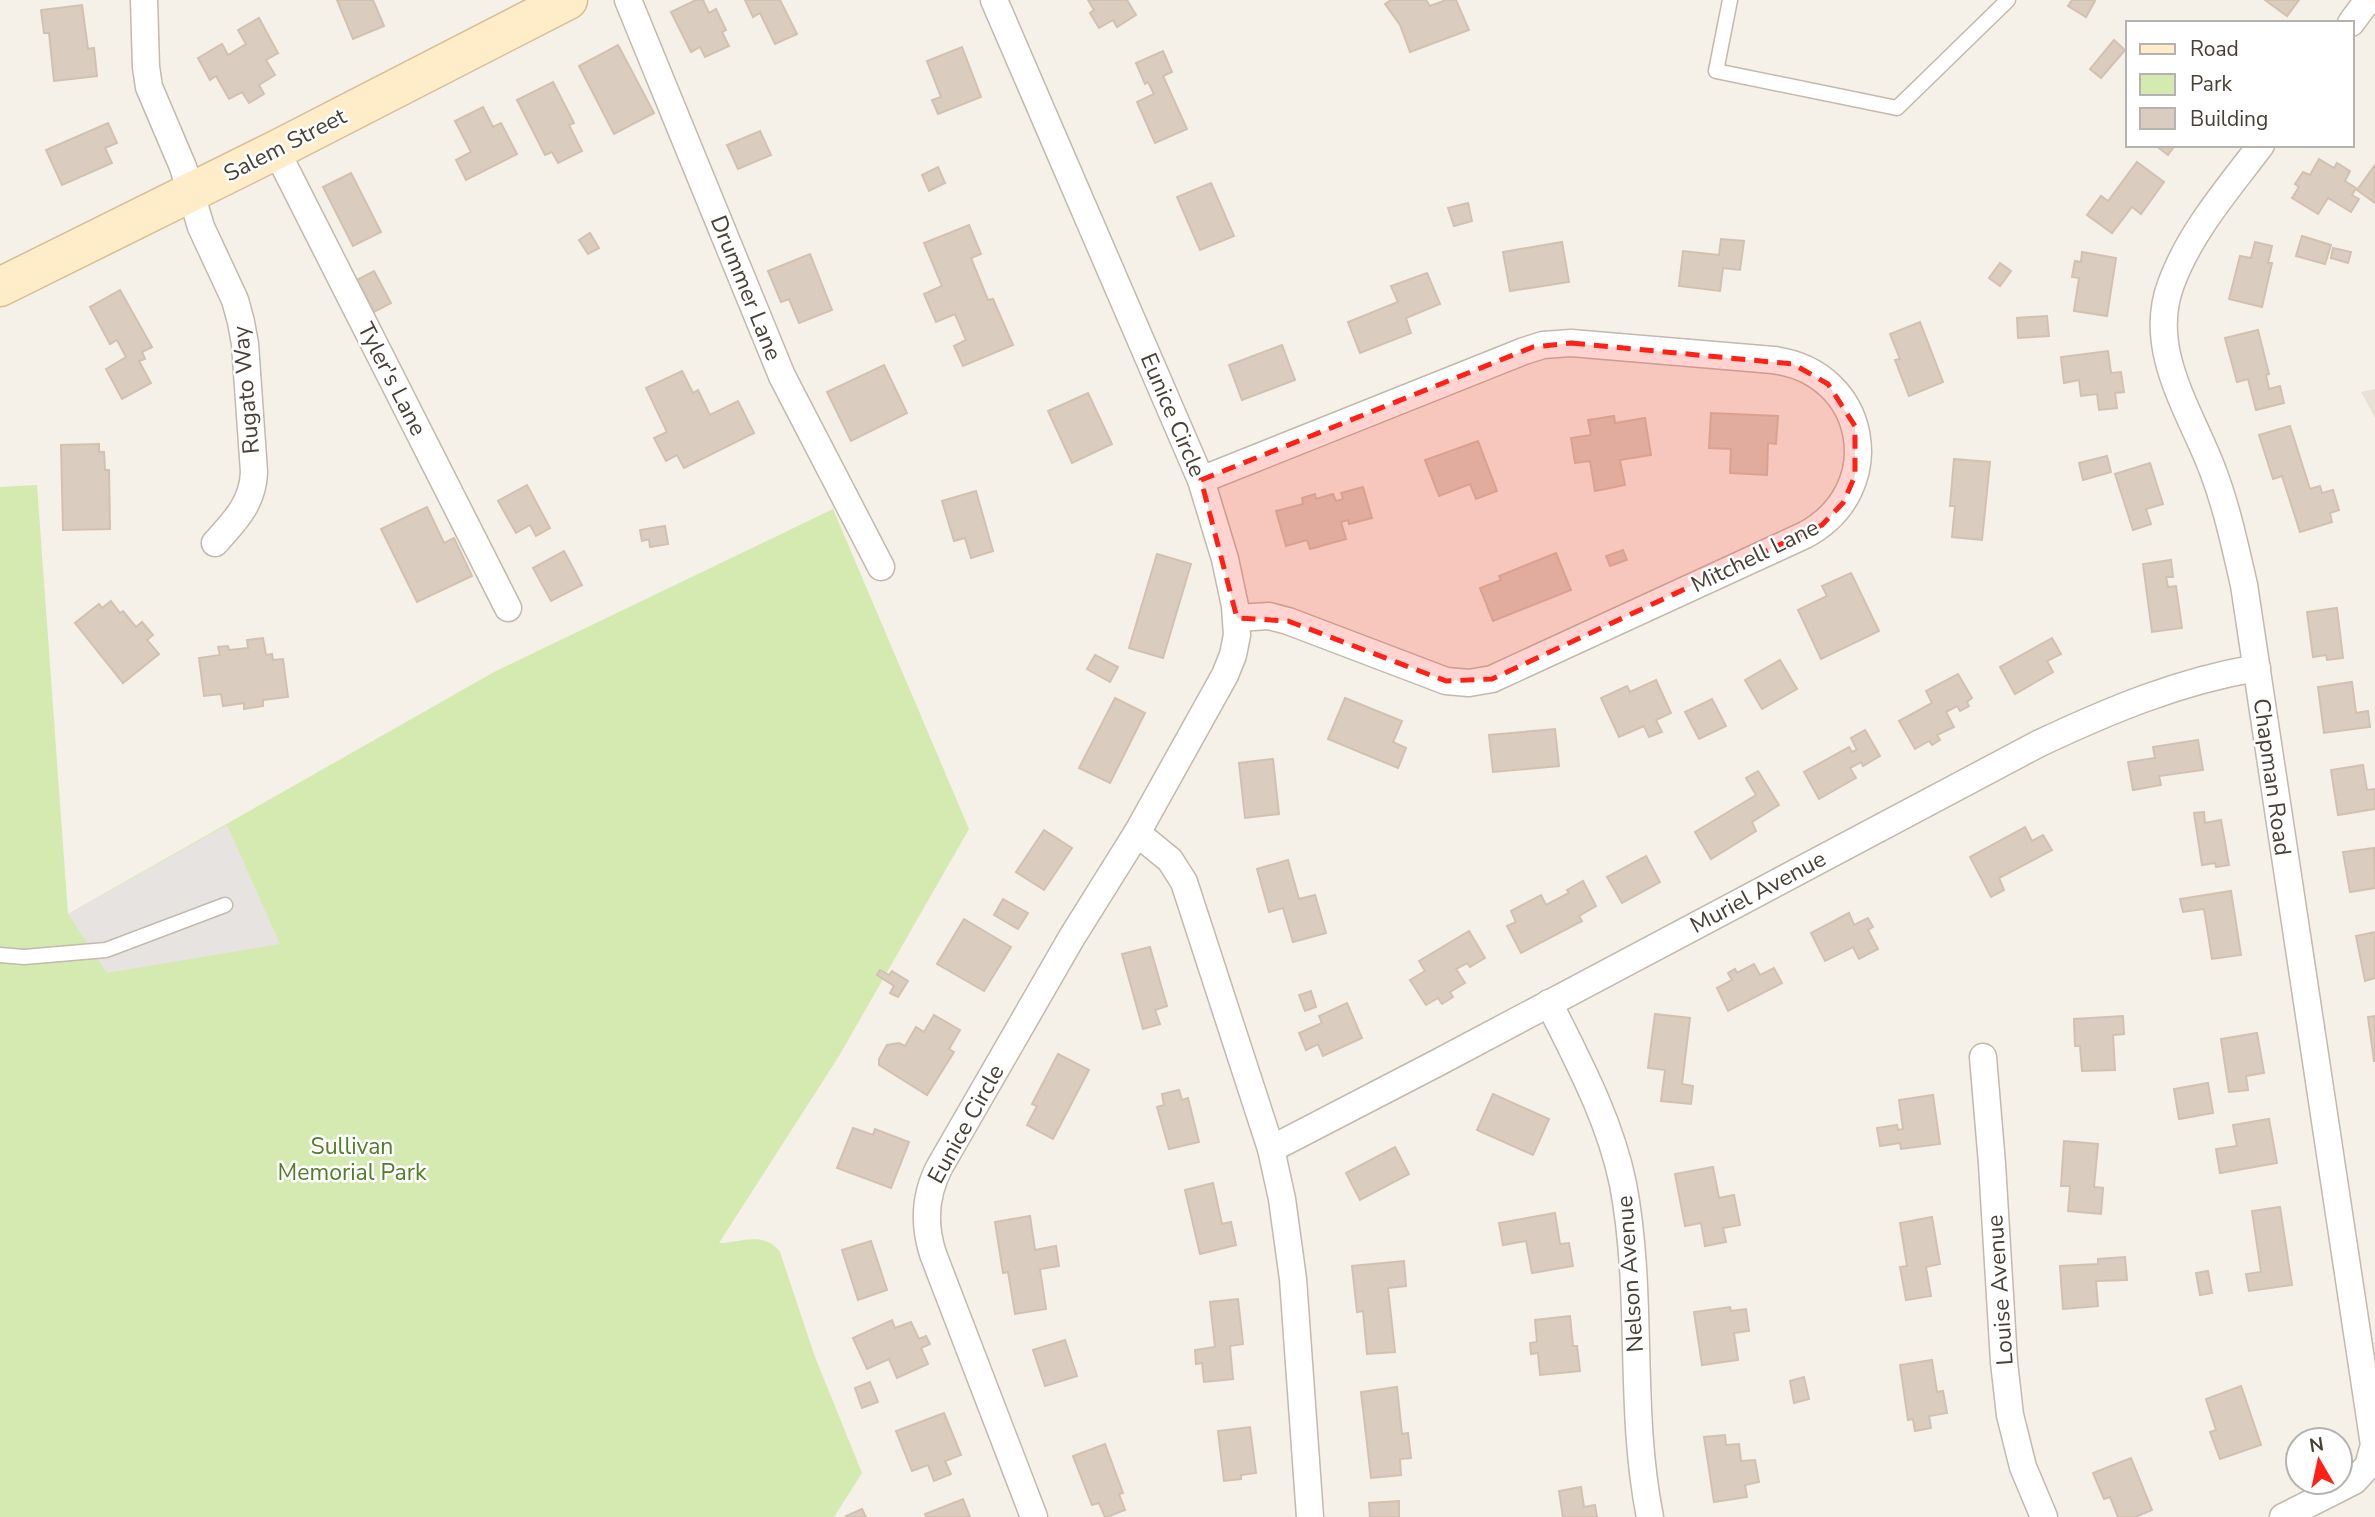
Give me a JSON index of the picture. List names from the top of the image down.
{
  "streets": {
    "main road": ["Salem Street"],
    "street": [
      "Drummer Lane",
      "Tyler's Lane",
      "Rugato Way",
      "Eunice Circle",
      "Mitchell Lane",
      "Chapman Road",
      "Muriel Avenue",
      "Nelson Avenue",
      "Louise Avenue"
    ]
  },
  "crossings": [
    ["Salem Street", "Tyler's Lane"],
    ["Salem Street", "Rugato Way"],
    ["Eunice Circle", "Mitchell Lane"],
    ["Chapman Road", "Muriel Avenue"],
    ["Muriel Avenue", "Nelson Avenue"]
  ],
  "parks": ["Sullivan Memorial Park"],
  "legend": ["Road", "Park", "Building"],
  "north": "top"
}
